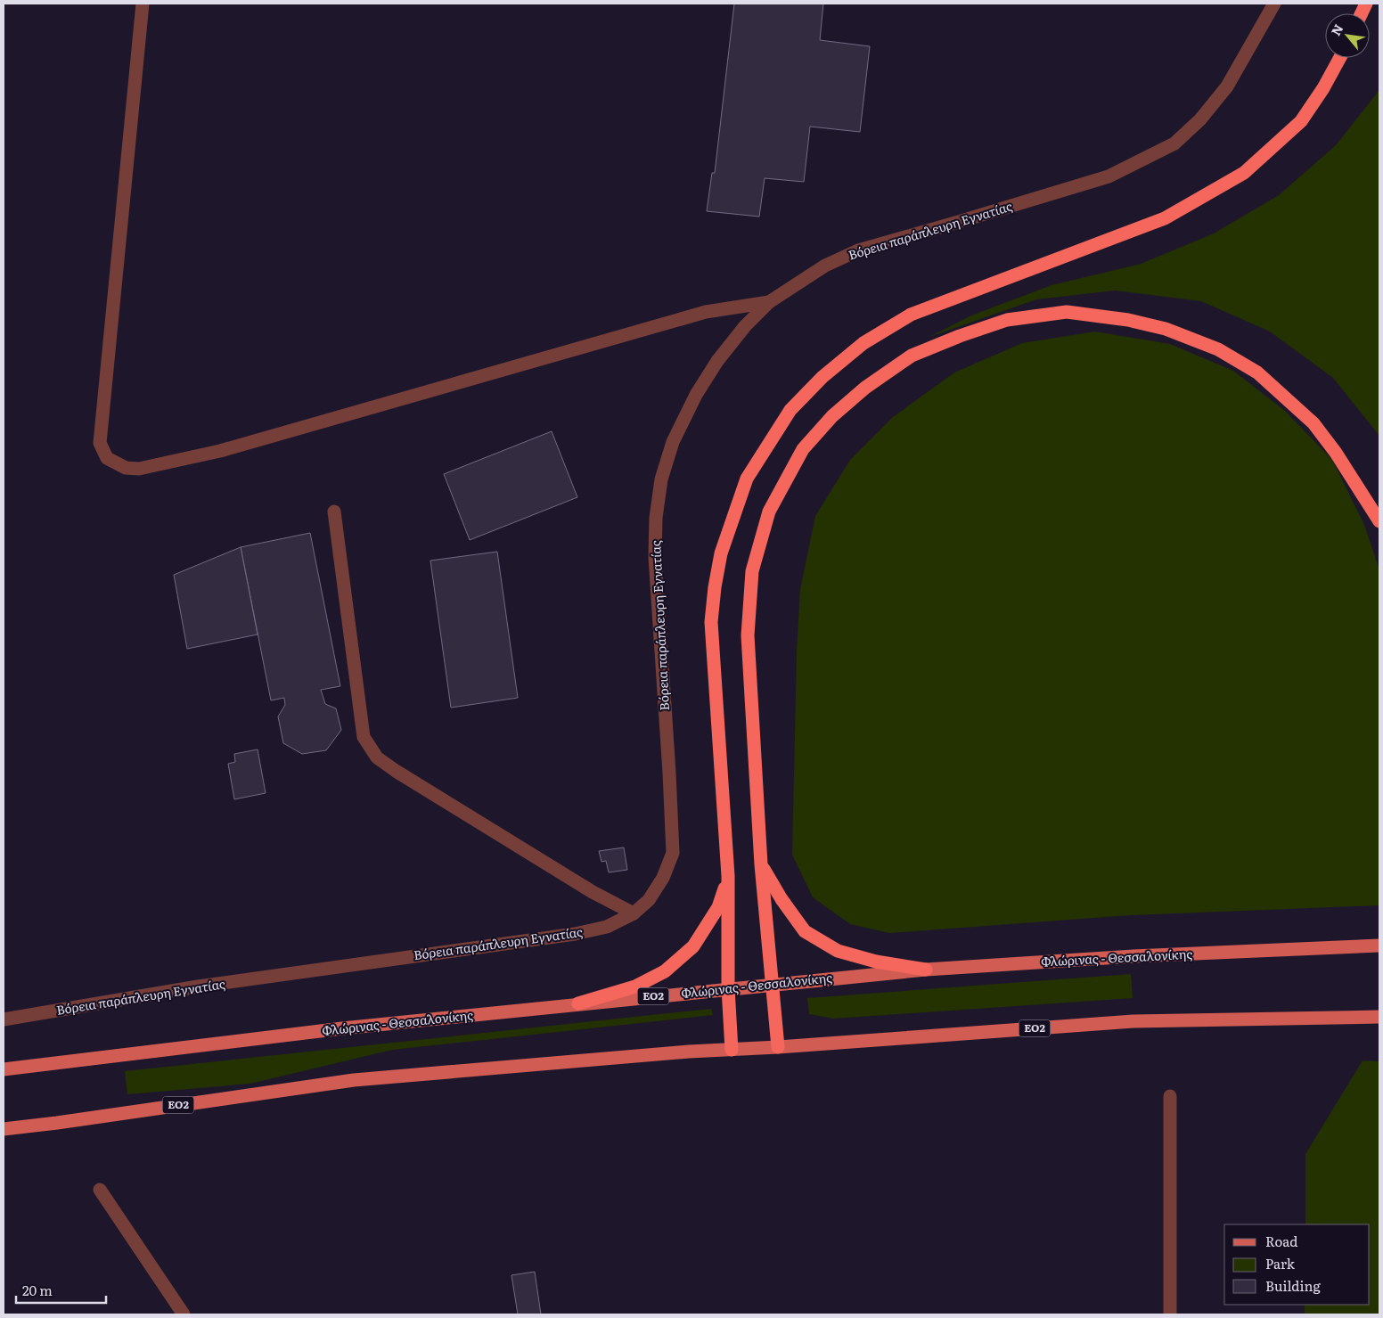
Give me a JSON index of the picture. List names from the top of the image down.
{
  "streets": {
    "main road": ["Φλώρινας - Θεσσαλονίκης", "ΕΟ2"],
    "street": ["Βόρεια παράπλευρη Εγνατίας"]
  },
  "legend": ["Road", "Park", "Building"],
  "scale_bar": "20 m",
  "north": "top left"
}
